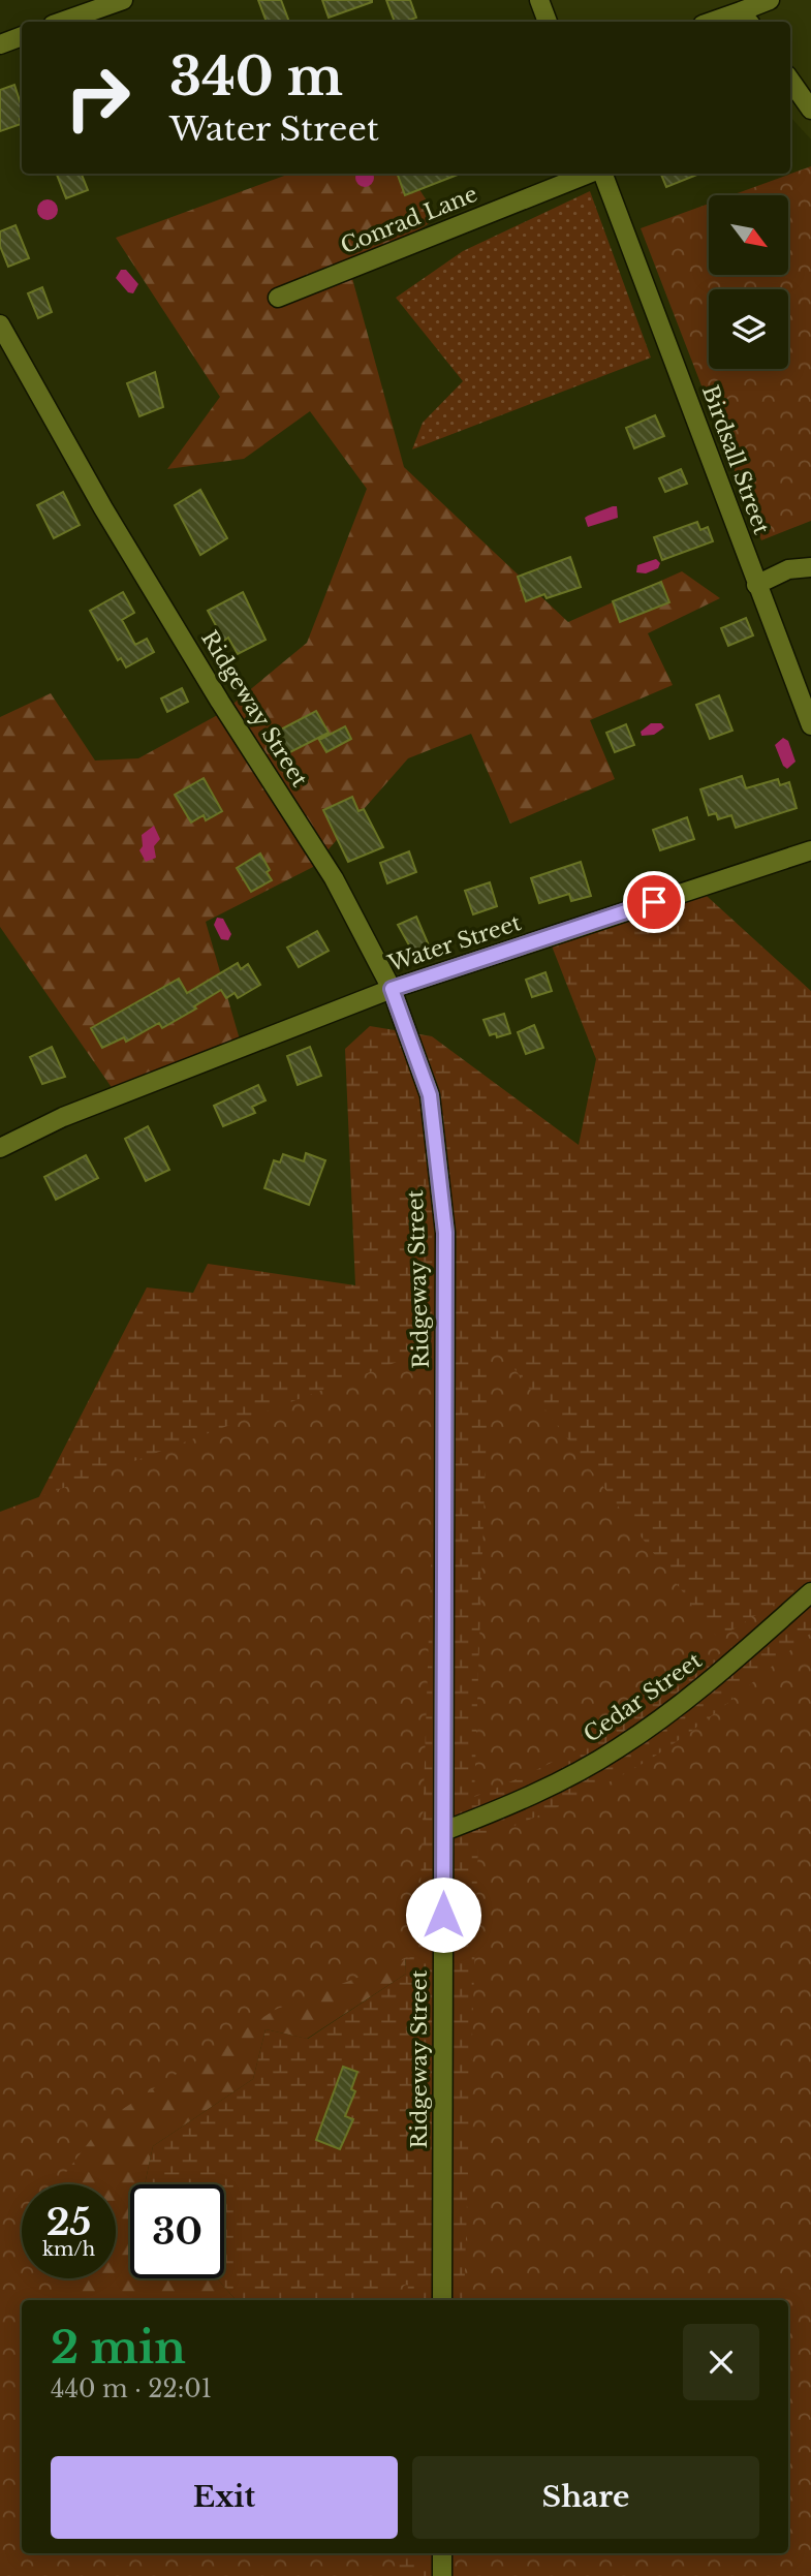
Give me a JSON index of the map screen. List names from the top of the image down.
{
  "streets": {
    "street": [
      "Conrad Lane",
      "Birdsall Street",
      "Ridgeway Street",
      "Water Street",
      "Cedar Street"
    ]
  },
  "crossings": [
    ["Ridgeway Street", "Water Street"],
    ["Ridgeway Street", "Cedar Street"]
  ],
  "north": "bottom right",
  "page": {
    "turn": ["340 m", "Water Street"],
    "speed": "25 km/h",
    "limit": "30",
    "heading": ["2 min", "440 m · 22:01"],
    "buttons": ["Exit", "Share"]
  }
}
